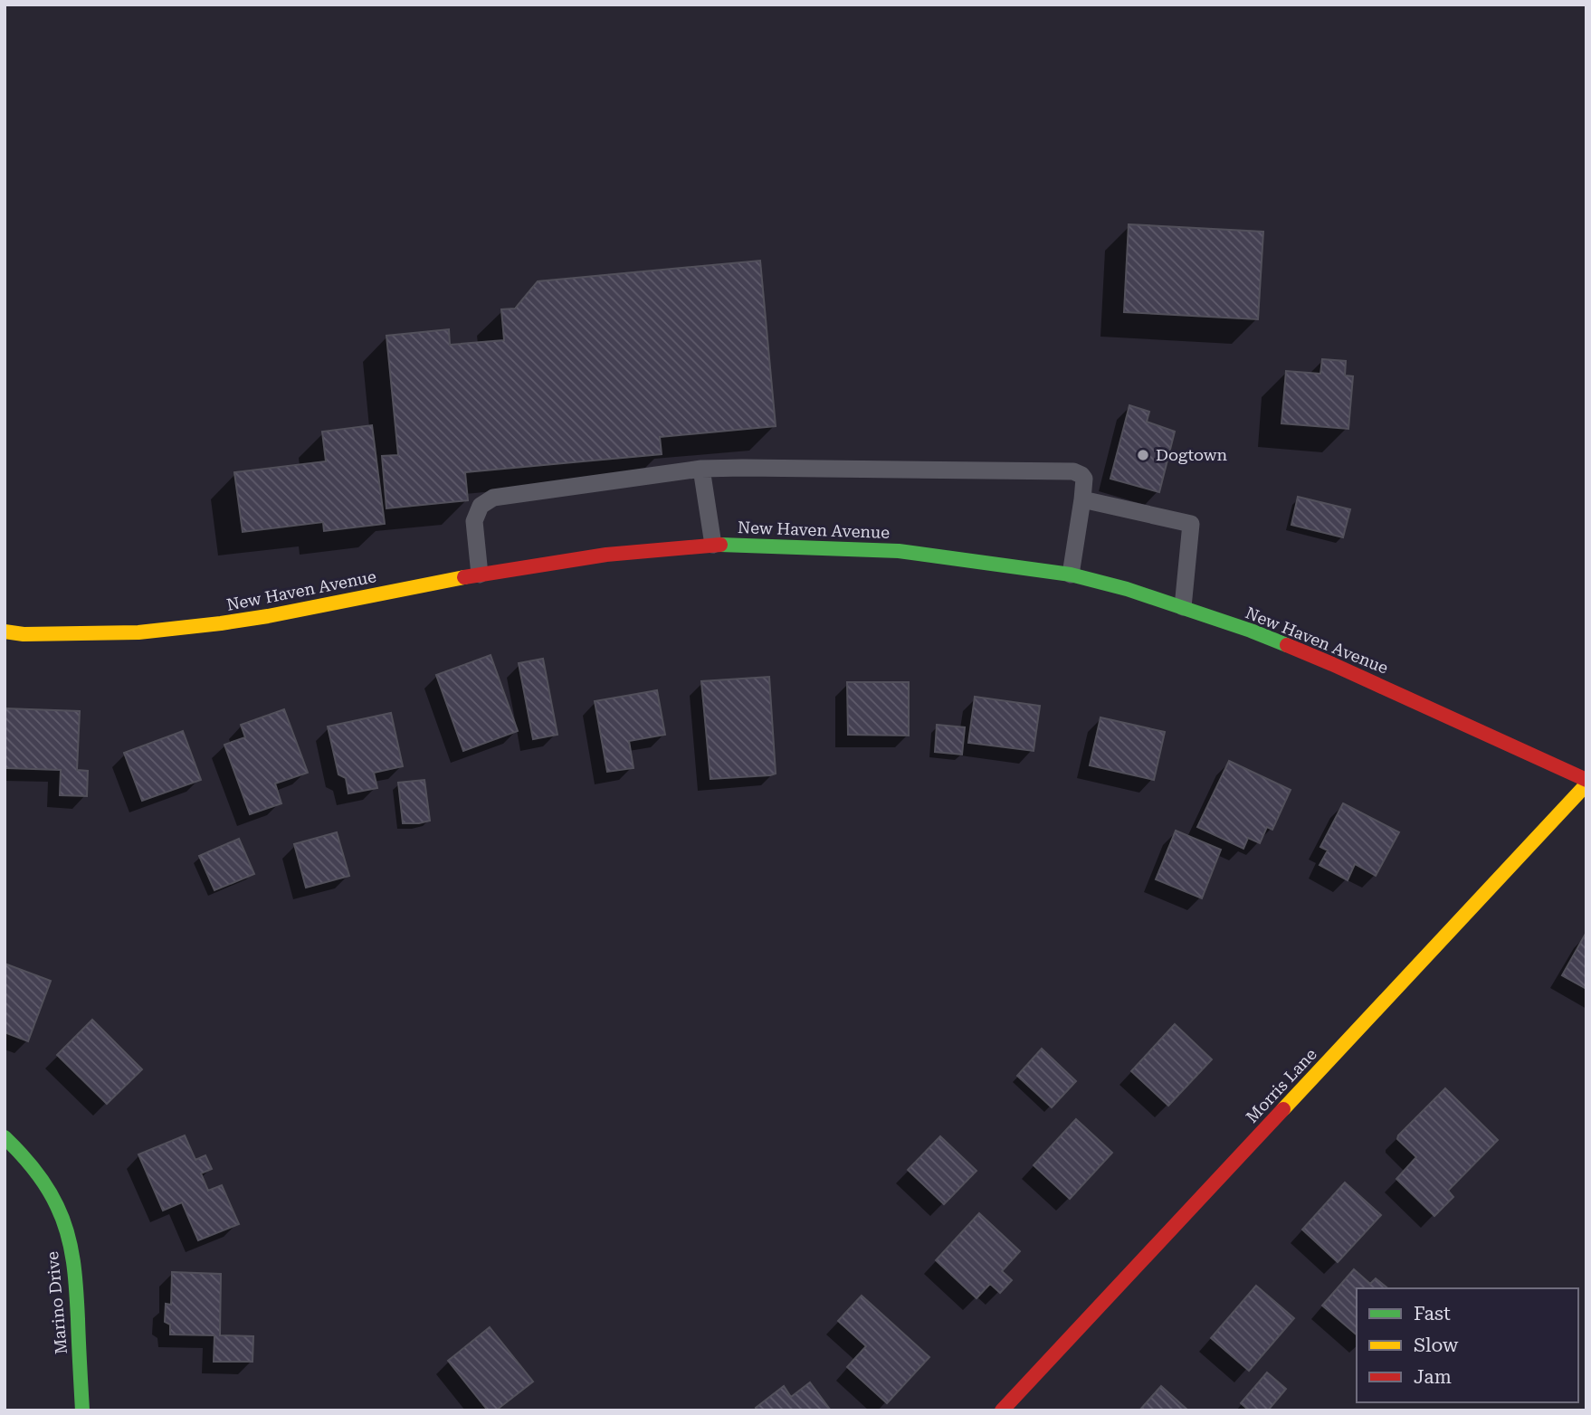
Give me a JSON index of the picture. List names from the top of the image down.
{
  "streets": {
    "main road": ["New Haven Avenue", "Morris Lane", "Marino Drive"]
  },
  "crossings": [
    ["New Haven Avenue", "Morris Lane"]
  ],
  "places": ["Dogtown"],
  "legend": ["Fast", "Slow", "Jam"]
}
